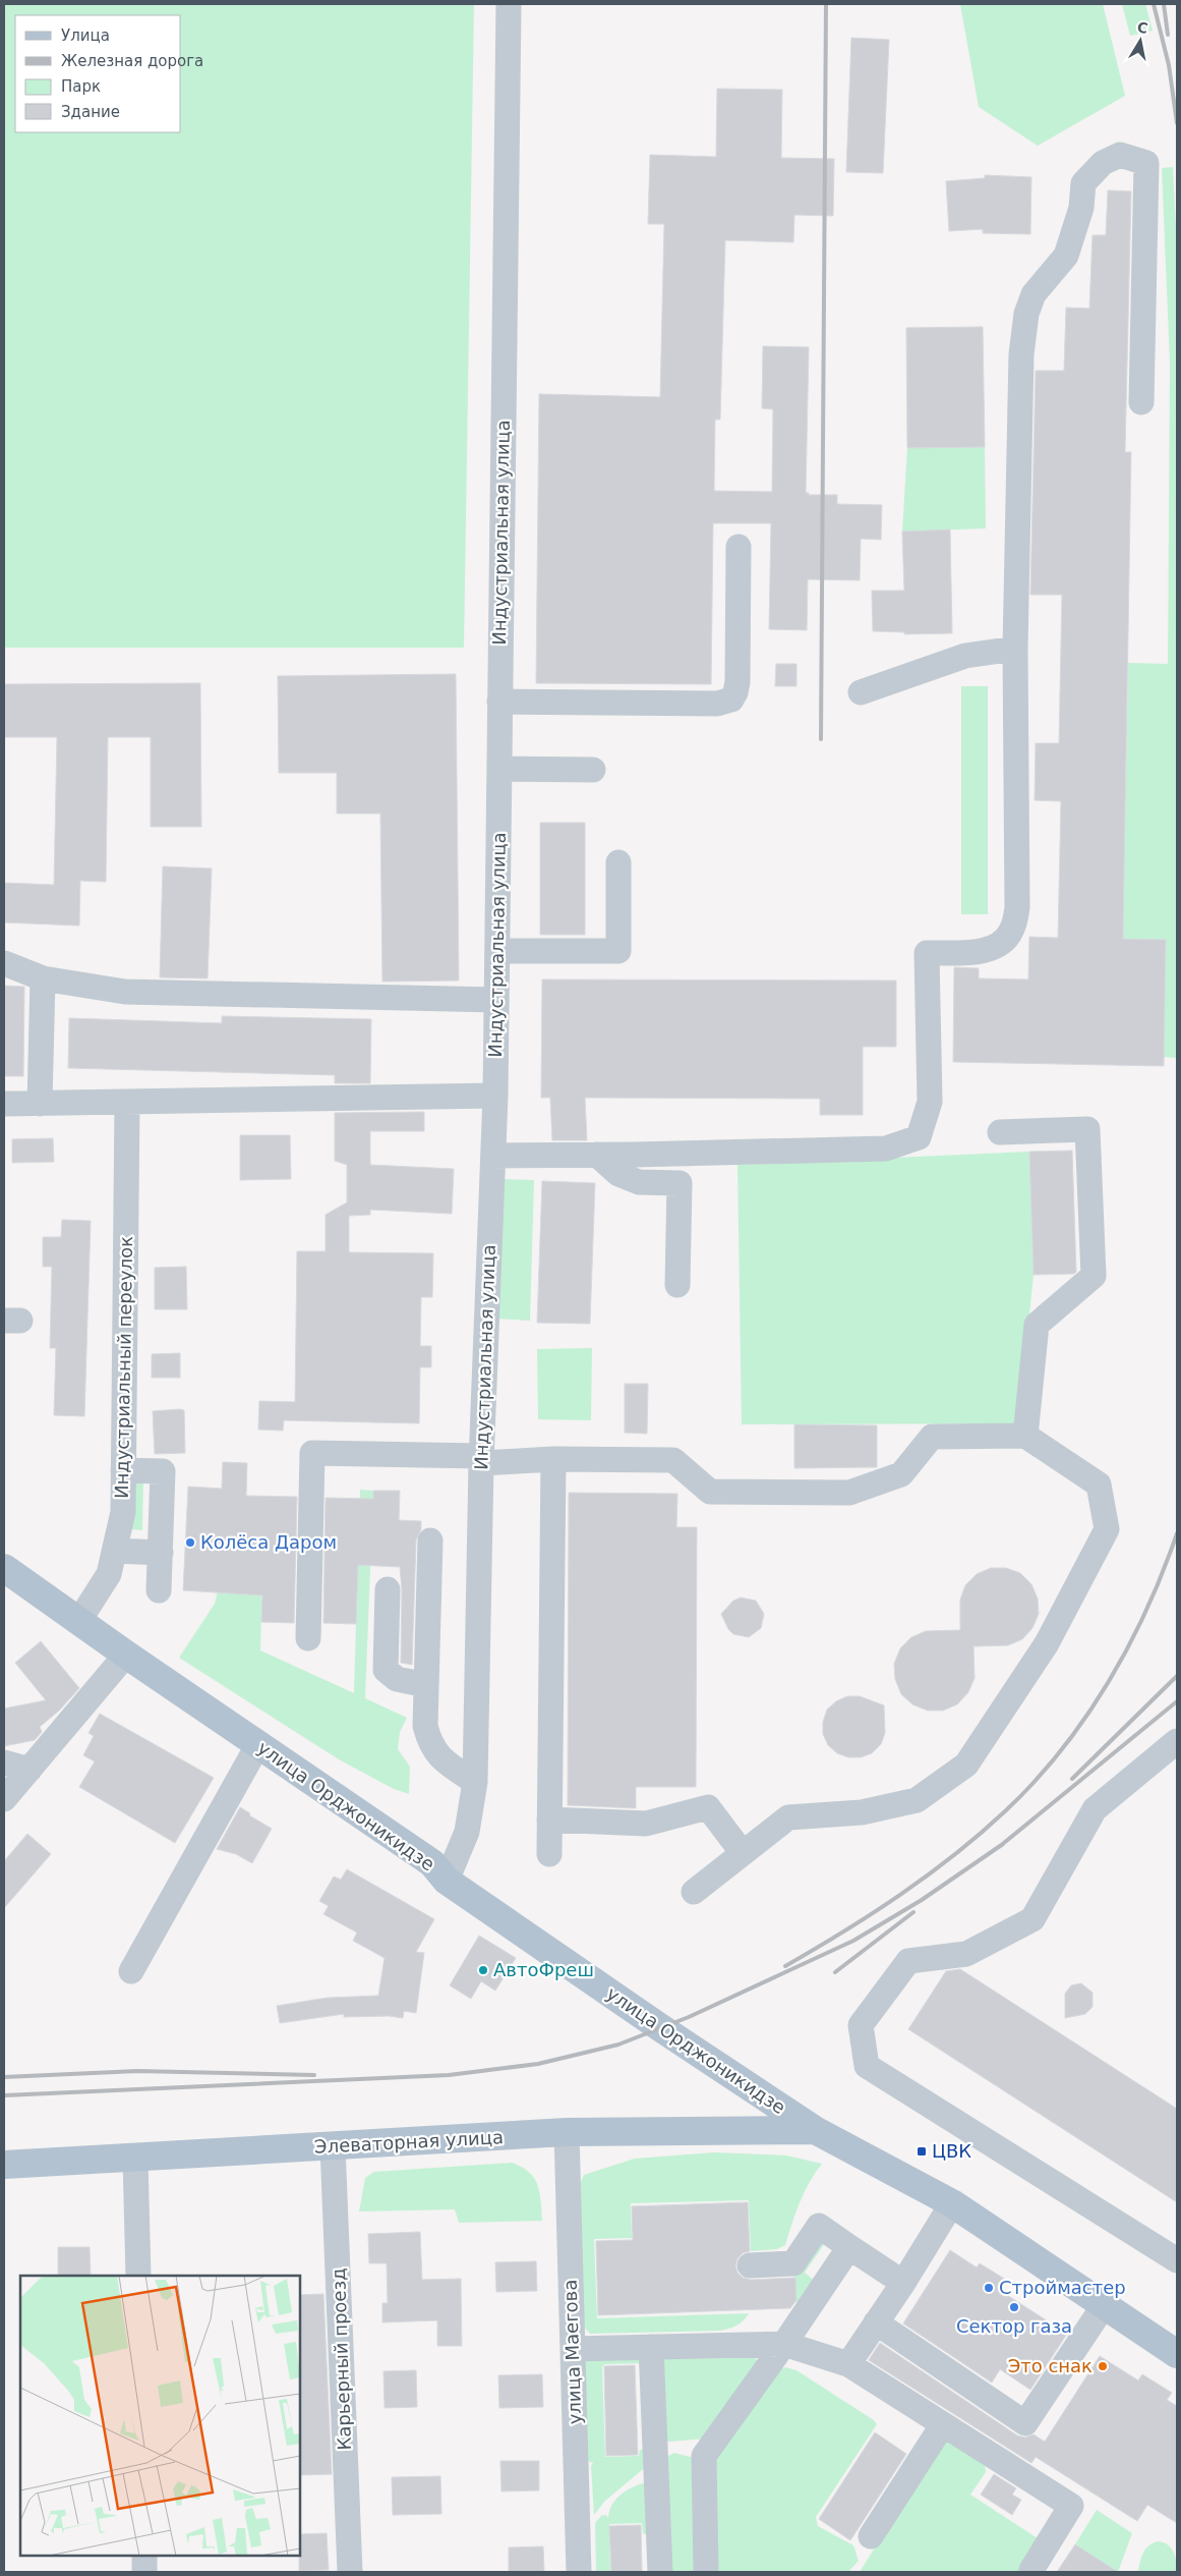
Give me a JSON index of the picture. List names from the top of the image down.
{
  "streets": {
    "main road": ["улица Орджоникидзе", "Элеваторная улица"],
    "street": [
      "Индустриальная улица",
      "Индустриальный переулок",
      "улица Маегова",
      "Карьерный проезд"
    ]
  },
  "crossings": [
    ["Индустриальная улица", "улица Орджоникидзе"],
    ["Индустриальный переулок", "улица Орджоникидзе"],
    ["улица Орджоникидзе", "Элеваторная улица"],
    ["Элеваторная улица", "улица Маегова"],
    ["Элеваторная улица", "Карьерный проезд"]
  ],
  "places": {
    "other": [
      "Колёса Даром",
      "АвтоФреш",
      "Строймастер",
      "Сектор газа",
      "Это снак"
    ],
    "transit": ["ЦВК"]
  },
  "legend": [
    "Улица",
    "Железная дорога",
    "Парк",
    "Здание"
  ],
  "north": "top"
}
